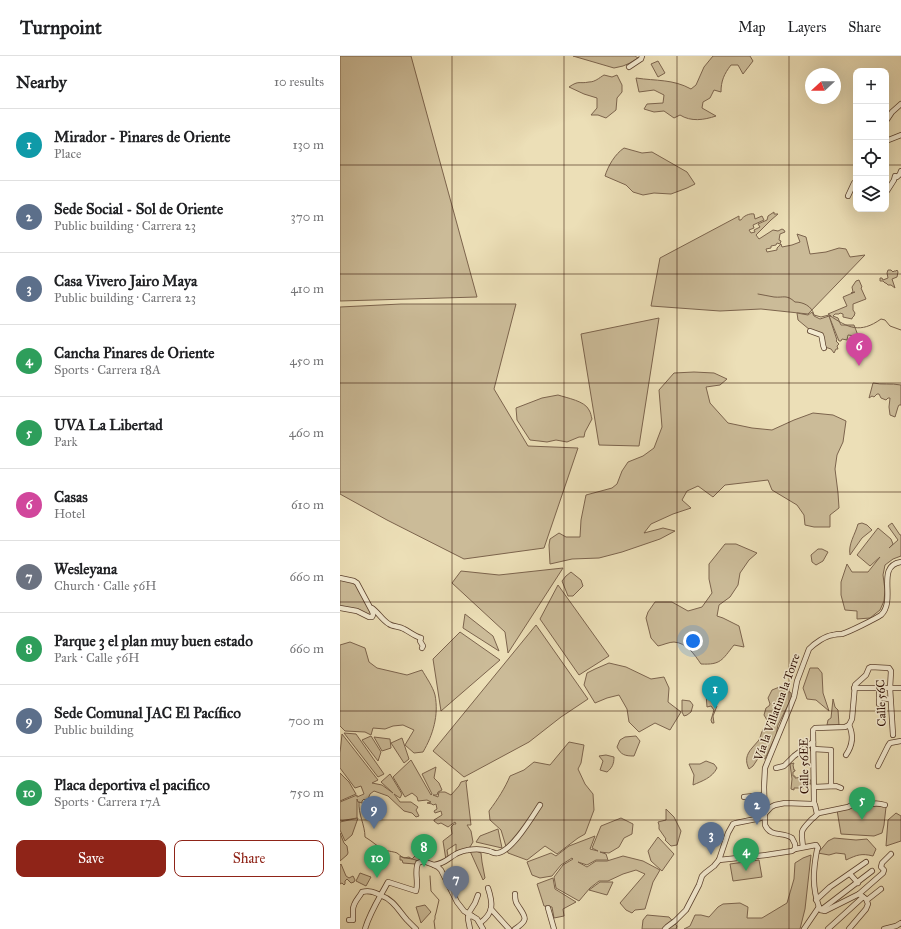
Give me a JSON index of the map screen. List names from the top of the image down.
{
  "streets": {
    "street": ["Calle 56C", "Vía la Villatina la Torre", "Calle 56EE"]
  },
  "north": "left",
  "page": {
    "header": "Turnpoint",
    "nav": ["Map", "Layers", "Share"],
    "heading": ["Nearby", "10 results"],
    "map_buttons": ["+", "−"],
    "list": [
      {
        "mark": "1",
        "name": "Mirador - Pinares de Oriente",
        "note": "Place",
        "value": "130 m"
      },
      {
        "mark": "2",
        "name": "Sede Social - Sol de Oriente",
        "note": "Public building · Carrera 23",
        "value": "370 m"
      },
      {
        "mark": "3",
        "name": "Casa Vivero Jairo Maya",
        "note": "Public building · Carrera 23",
        "value": "410 m"
      },
      {
        "mark": "4",
        "name": "Cancha Pinares de Oriente",
        "note": "Sports · Carrera 18A",
        "value": "450 m"
      },
      {
        "mark": "5",
        "name": "UVA La Libertad",
        "note": "Park",
        "value": "460 m"
      },
      {
        "mark": "6",
        "name": "Casas",
        "note": "Hotel",
        "value": "610 m"
      },
      {
        "mark": "7",
        "name": "Wesleyana",
        "note": "Church · Calle 56H",
        "value": "660 m"
      },
      {
        "mark": "8",
        "name": "Parque 3 el plan muy buen estado",
        "note": "Park · Calle 56H",
        "value": "660 m"
      },
      {
        "mark": "9",
        "name": "Sede Comunal JAC El Pacífico",
        "note": "Public building",
        "value": "700 m"
      },
      {
        "mark": "10",
        "name": "Placa deportiva el pacifico",
        "note": "Sports · Carrera 17A",
        "value": "750 m"
      }
    ],
    "pins": [
      "6",
      "1",
      "5",
      "2",
      "9",
      "3",
      "8",
      "4",
      "10",
      "7"
    ],
    "buttons": ["Save", "Share"]
  }
}
